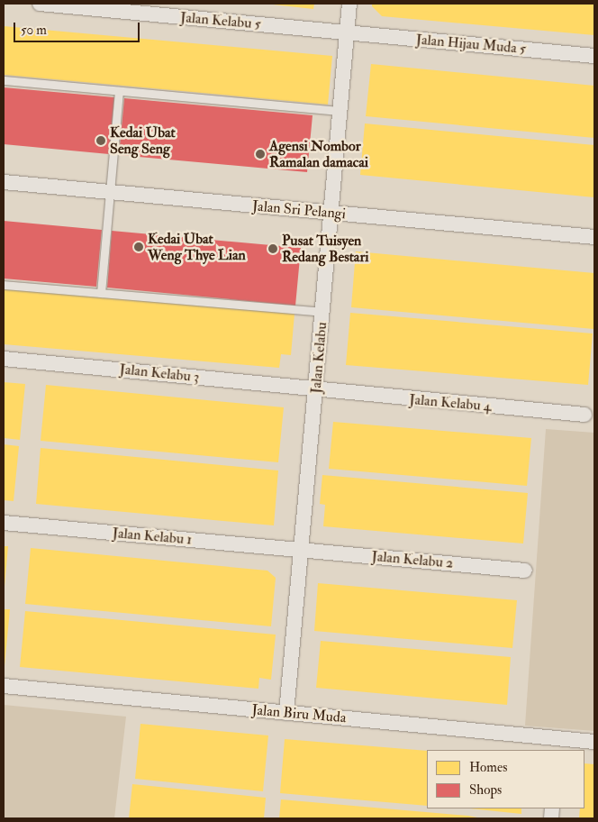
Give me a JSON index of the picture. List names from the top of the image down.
{
  "streets": {
    "street": [
      "Jalan Kelabu 5",
      "Jalan Hijau Muda 5",
      "Jalan Sri Pelangi",
      "Jalan Kelabu",
      "Jalan Kelabu 3",
      "Jalan Kelabu 4",
      "Jalan Kelabu 1",
      "Jalan Kelabu 2",
      "Jalan Biru Muda"
    ]
  },
  "crossings": [
    ["Jalan Kelabu 5", "Jalan Hijau Muda 5"],
    ["Jalan Kelabu 5", "Jalan Kelabu"],
    ["Jalan Hijau Muda 5", "Jalan Kelabu"],
    ["Jalan Sri Pelangi", "Jalan Kelabu"],
    ["Jalan Kelabu", "Jalan Kelabu 3"],
    ["Jalan Kelabu", "Jalan Kelabu 4"],
    ["Jalan Kelabu", "Jalan Kelabu 1"],
    ["Jalan Kelabu", "Jalan Kelabu 2"],
    ["Jalan Kelabu", "Jalan Biru Muda"],
    ["Jalan Kelabu 3", "Jalan Kelabu 4"],
    ["Jalan Kelabu 1", "Jalan Kelabu 2"]
  ],
  "places": [
    "Kedai Ubat Seng Seng",
    "Agensi Nombor Ramalan damacai",
    "Kedai Ubat Weng Thye Lian",
    "Pusat Tuisyen Redang Bestari"
  ],
  "legend": ["Homes", "Shops"],
  "scale_bar": "50 m"
}
